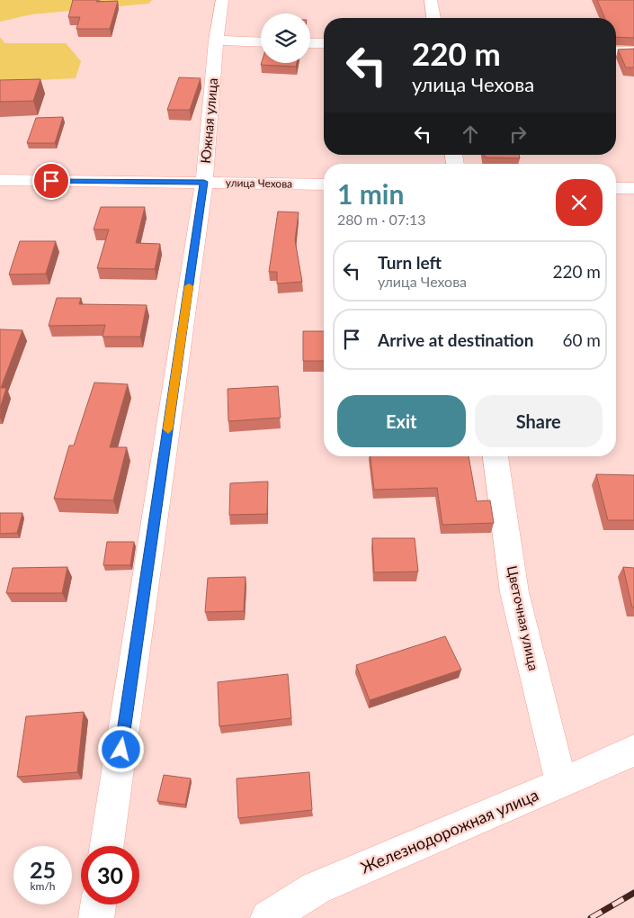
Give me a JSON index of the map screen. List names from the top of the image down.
{
  "streets": {
    "street": [
      "Южная улица",
      "улица Чехова",
      "Цветочная улица",
      "Железнодорожная улица"
    ]
  },
  "crossings": [
    ["Южная улица", "улица Чехова"],
    ["Цветочная улица", "Железнодорожная улица"]
  ],
  "page": {
    "turn": ["220 m", "улица Чехова"],
    "heading": ["1 min", "280 m · 07:13"],
    "list": [
      {
        "name": "Turn left",
        "note": "улица Чехова",
        "value": "220 m"
      },
      {
        "name": "Arrive at destination",
        "value": "60 m"
      }
    ],
    "buttons": ["Exit", "Share"],
    "speed": "25 km/h",
    "limit": "30"
  }
}
